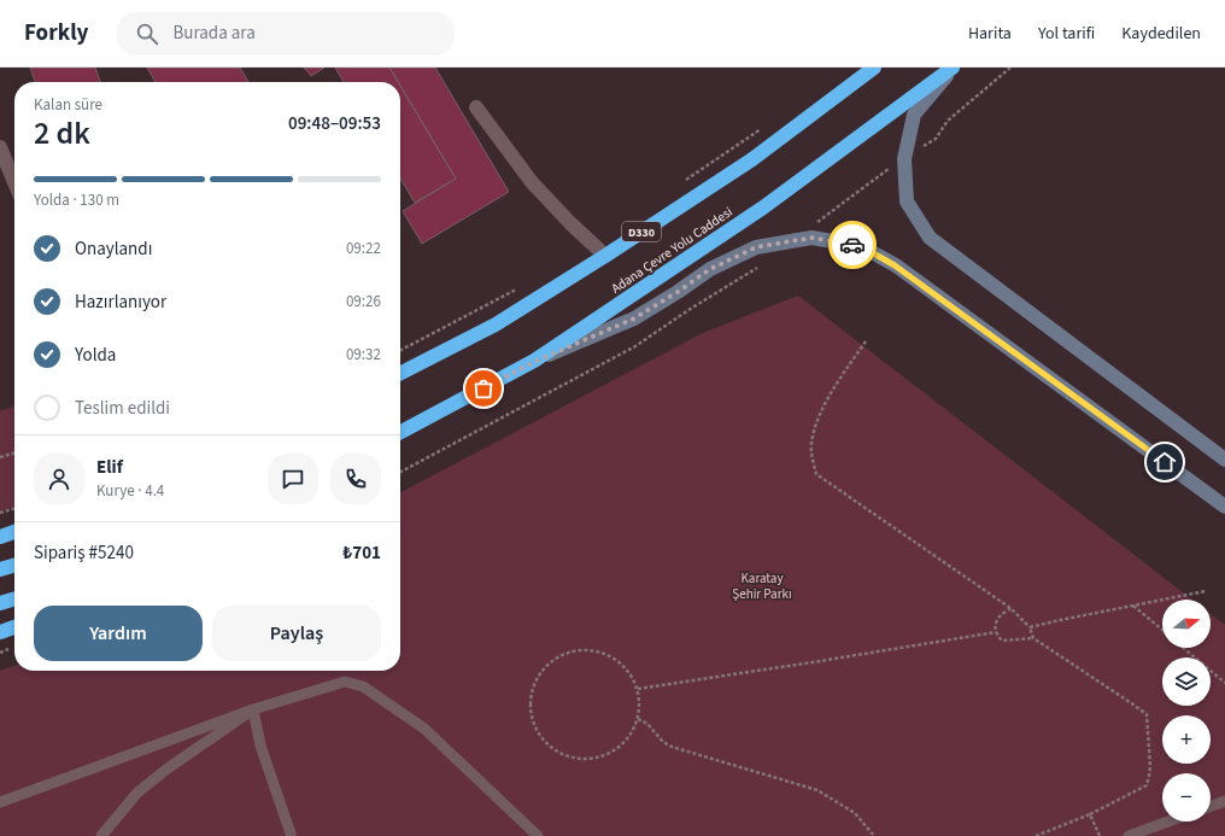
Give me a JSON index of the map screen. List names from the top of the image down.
{
  "streets": {
    "highway": ["D330", "Adana Çevre Yolu Caddesi"]
  },
  "parks": ["Karatay Şehir Parkı"],
  "north": "right",
  "page": {
    "header": "Forkly",
    "search": "Burada ara",
    "nav": ["Harita", "Yol tarifi", "Kaydedilen"],
    "heading": ["2 dk", "Kalan süre", "09:48–09:53"],
    "panel": [
      "Elif",
      "Kurye · 4.4",
      "Sipariş #5240",
      "₺701"
    ],
    "bar": "Yolda · 130 m",
    "list": [
      ["Onaylandı", "09:22"],
      ["Hazırlanıyor", "09:26"],
      ["Yolda", "09:32"],
      "Teslim edildi"
    ],
    "buttons": ["Yardım", "Paylaş"],
    "map_buttons": ["+", "−"]
  }
}
